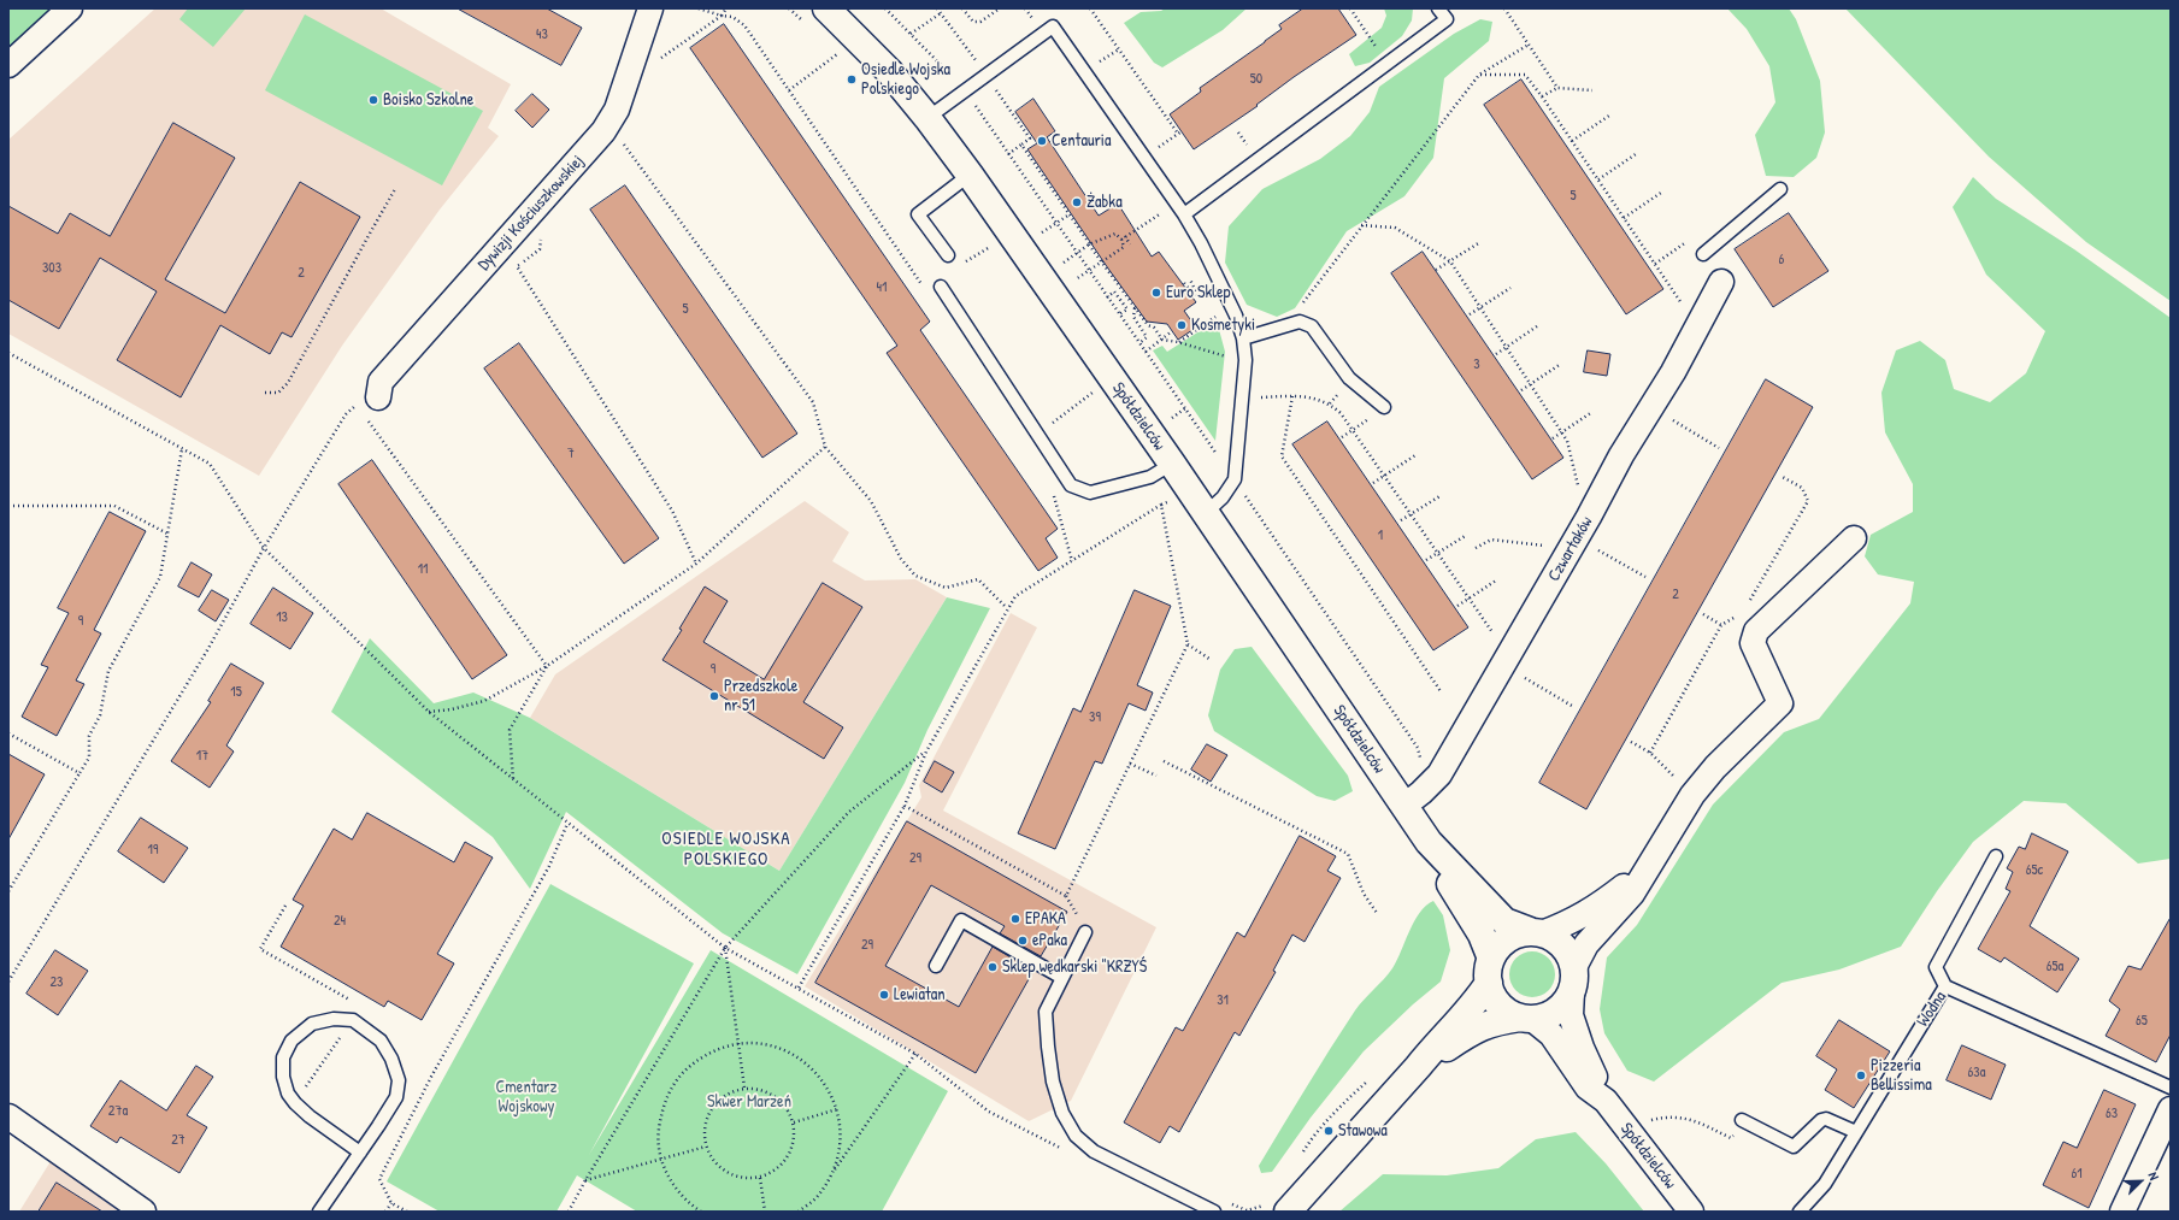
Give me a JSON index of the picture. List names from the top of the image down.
{
  "streets": {
    "street": ["Dywizji Kościuszkowskiej", "Spółdzielców", "Czwartaków"],
    "lane": ["Wodna"]
  },
  "crossings": [
    ["Spółdzielców", "Czwartaków"]
  ],
  "districts": ["OSIEDLE WOJSKA POLSKIEGO"],
  "parks": ["Cmentarz Wojskowy", "Skwer Marzeń"],
  "places": [
    "Osiedle Wojska Polskiego",
    "Boisko Szkolne",
    "Centauria",
    "Żabka",
    "Euro Sklep",
    "Kosmetyki",
    "Przedszkole nr 51",
    "EPAKA",
    "ePaka",
    "Sklep wędkarski \"KRZYŚ",
    "Lewiatan",
    "Pizzeria Bellissima",
    "Stawowa"
  ],
  "house_numbers": [
    "43",
    "50",
    "5",
    "6",
    "303",
    "2",
    "41",
    "5",
    "3",
    "7",
    "1",
    "11",
    "2",
    "13",
    "9",
    "9",
    "15",
    "39",
    "17",
    "19",
    "29",
    "65c",
    "24",
    "29",
    "65a",
    "23",
    "31",
    "65",
    "63a",
    "27a",
    "63",
    "27",
    "61"
  ],
  "north": "top right"
}
